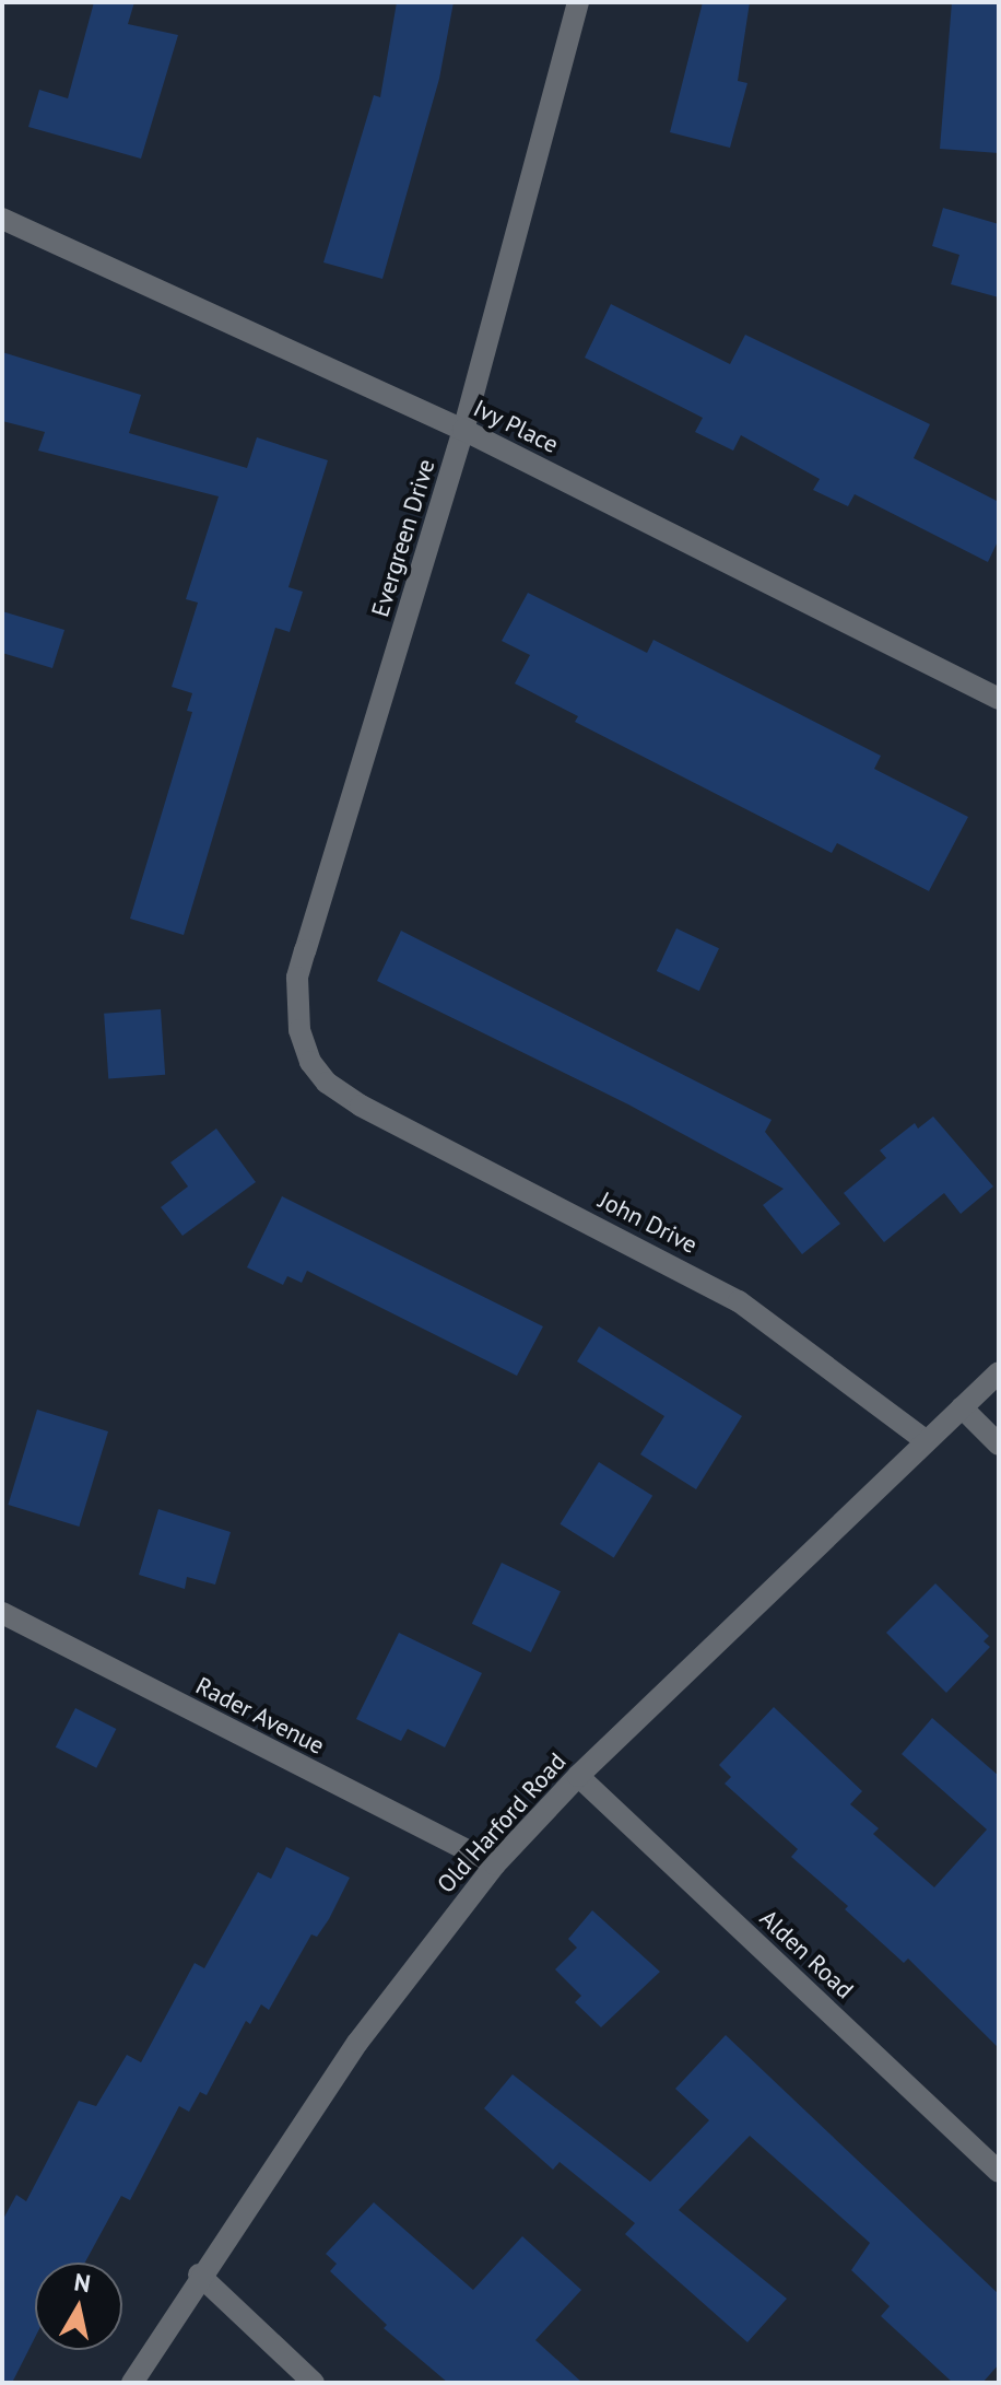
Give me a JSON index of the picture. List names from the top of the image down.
{
  "streets": {
    "street": [
      "Ivy Place",
      "Evergreen Drive",
      "John Drive",
      "Rader Avenue",
      "Old Harford Road",
      "Alden Road"
    ]
  },
  "crossings": [
    ["Ivy Place", "Evergreen Drive"],
    ["Evergreen Drive", "John Drive"],
    ["John Drive", "Old Harford Road"],
    ["Rader Avenue", "Old Harford Road"],
    ["Old Harford Road", "Alden Road"]
  ],
  "north": "top"
}
